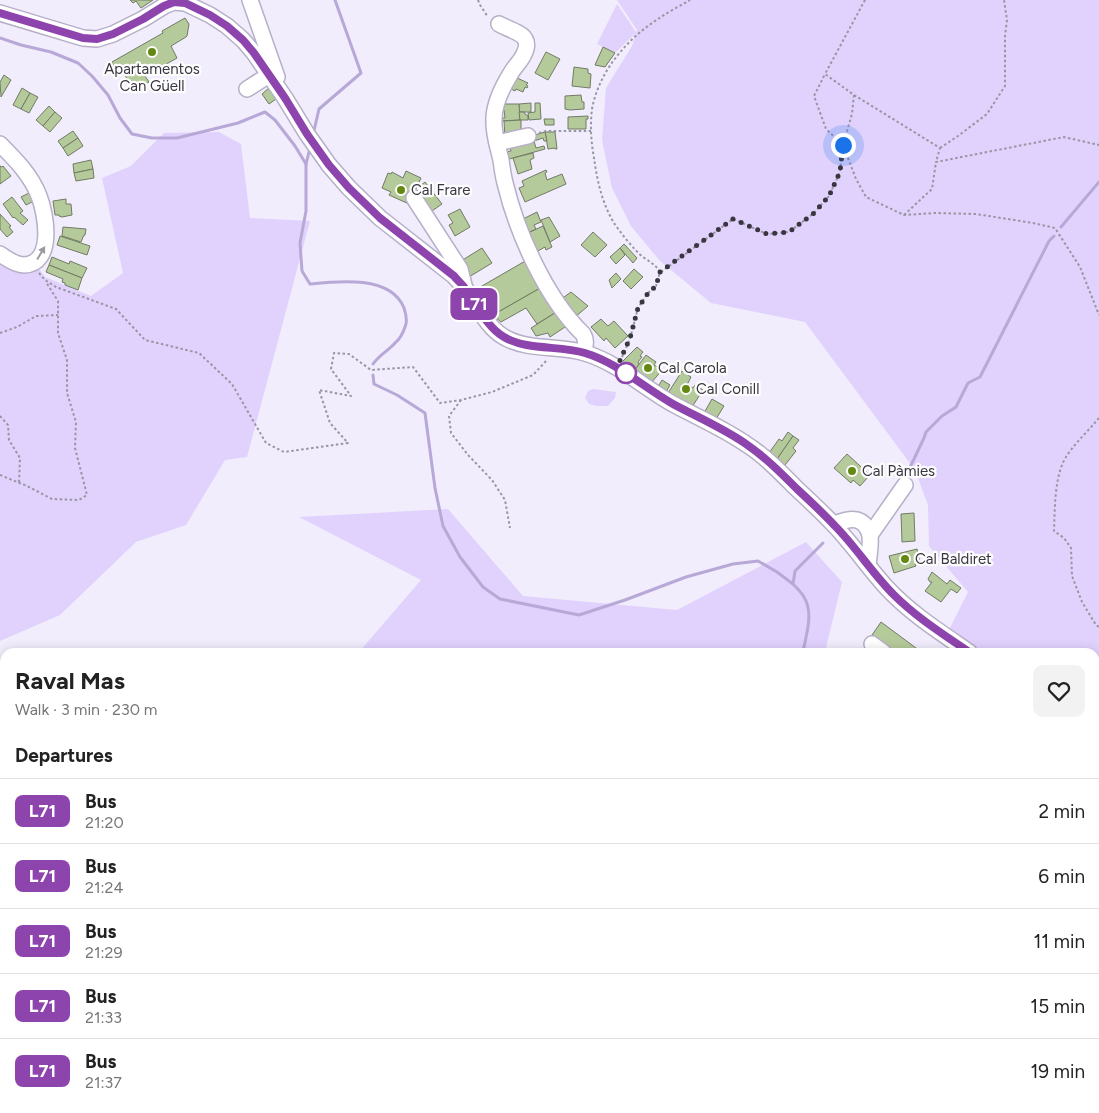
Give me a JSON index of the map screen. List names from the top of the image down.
{
  "places": [
    "Apartamentos Can Güell",
    "Cal Frare",
    "Cal Carola",
    "Cal Conill",
    "Cal Pàmies",
    "Cal Baldiret"
  ],
  "lines": ["bus line L71"],
  "page": {
    "on_map": "L71",
    "heading": [
      ["Raval Mas", "Walk · 3 min · 230 m"],
      "Departures"
    ],
    "list": [
      {
        "mark": "L71",
        "name": "Bus",
        "note": "21:20",
        "value": "2 min"
      },
      {
        "mark": "L71",
        "name": "Bus",
        "note": "21:24",
        "value": "6 min"
      },
      {
        "mark": "L71",
        "name": "Bus",
        "note": "21:29",
        "value": "11 min"
      },
      {
        "mark": "L71",
        "name": "Bus",
        "note": "21:33",
        "value": "15 min"
      },
      {
        "mark": "L71",
        "name": "Bus",
        "note": "21:37",
        "value": "19 min"
      }
    ]
  }
}
